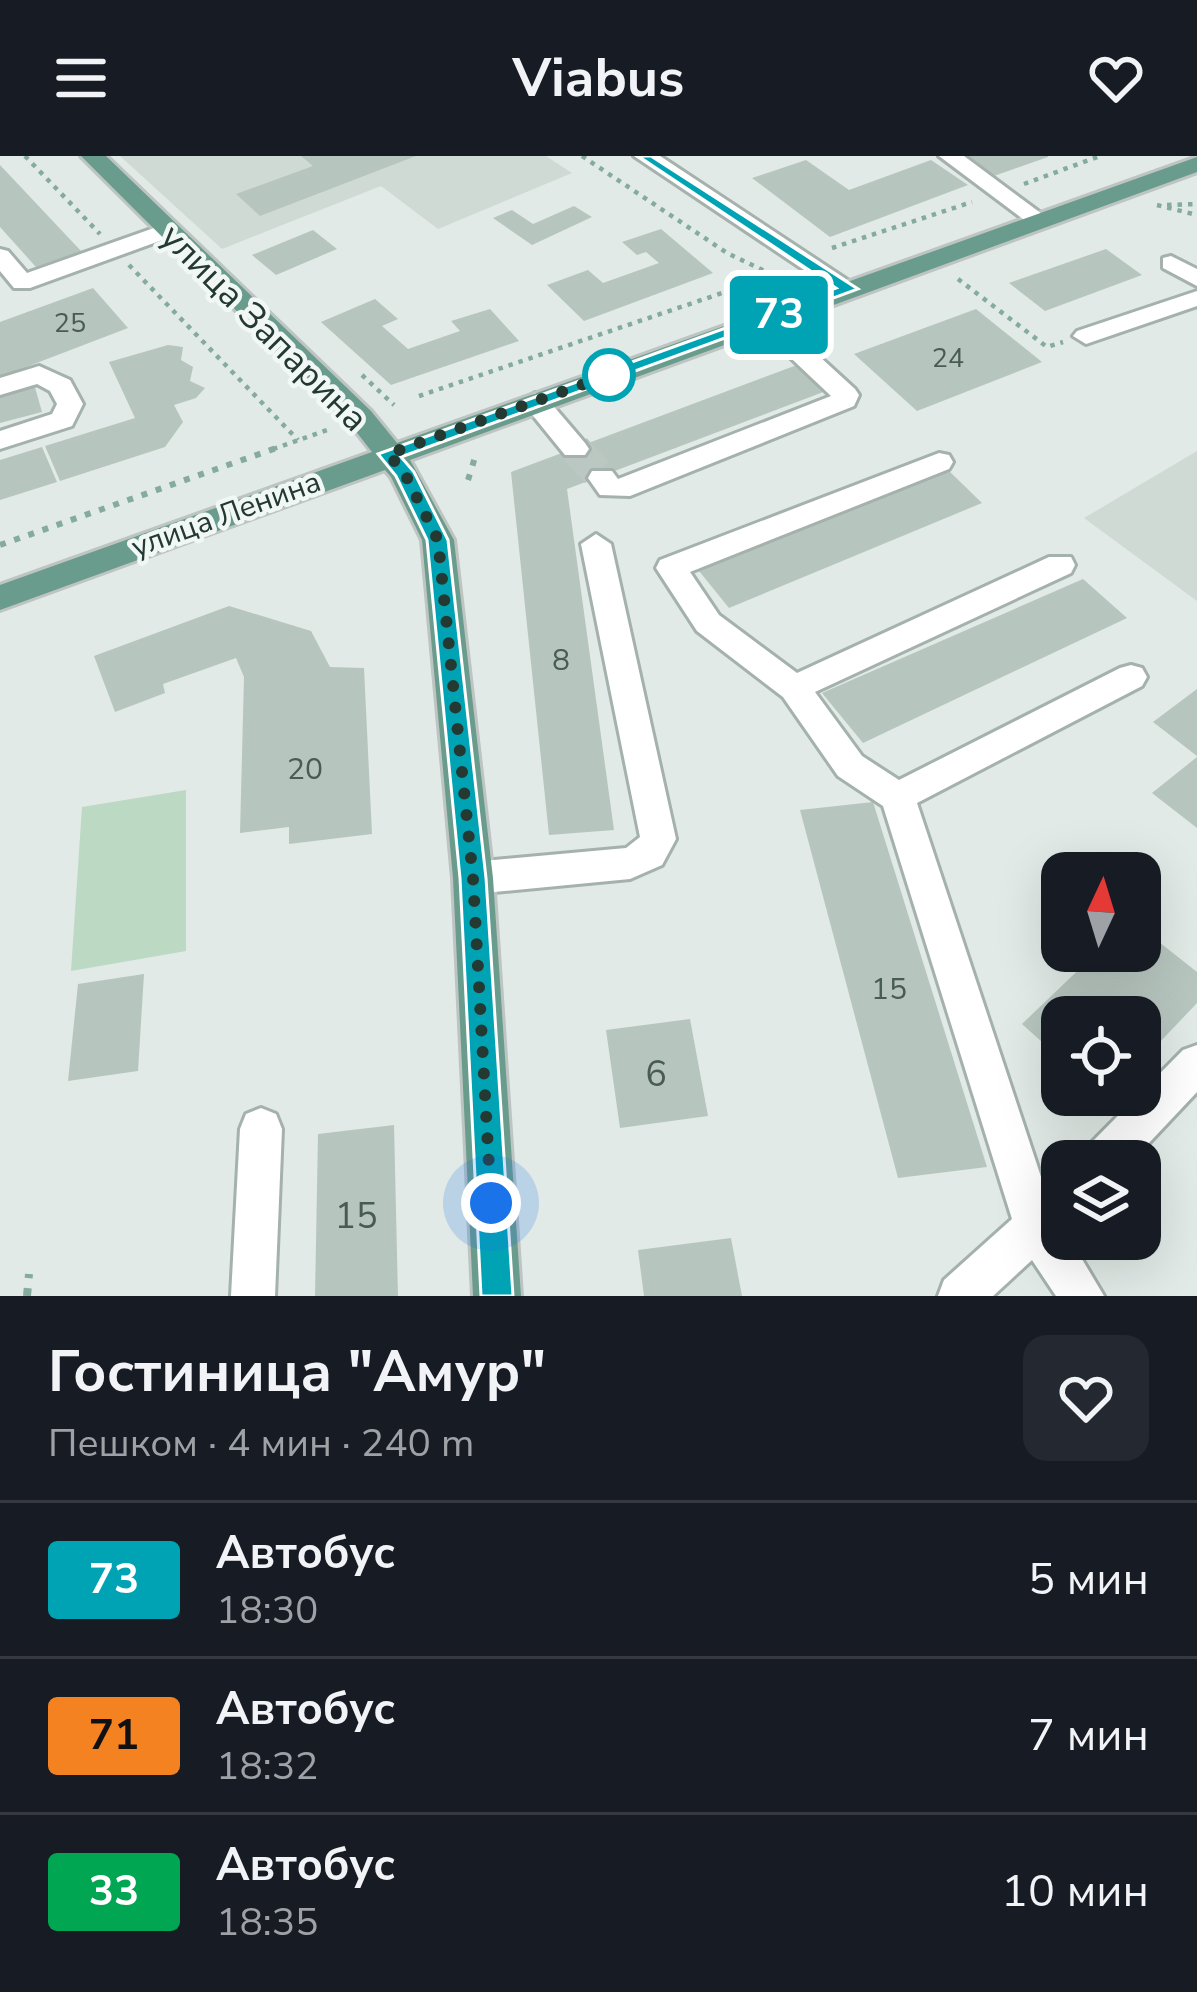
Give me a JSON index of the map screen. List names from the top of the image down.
{
  "streets": {
    "main road": ["улица Запарина", "улица Ленина"]
  },
  "crossings": [
    ["улица Запарина", "улица Ленина"]
  ],
  "lines": ["bus line 73"],
  "house_numbers": [
    "25",
    "24",
    "8",
    "20",
    "15",
    "6",
    "15"
  ],
  "north": "top",
  "page": {
    "header": "Viabus",
    "on_map": "73",
    "heading": ["Гостиница \"Амур\"", "Пешком · 4 мин · 240 m"],
    "list": [
      {
        "mark": "73",
        "name": "Автобус",
        "note": "18:30",
        "value": "5 мин"
      },
      {
        "mark": "71",
        "name": "Автобус",
        "note": "18:32",
        "value": "7 мин"
      },
      {
        "mark": "33",
        "name": "Автобус",
        "note": "18:35",
        "value": "10 мин"
      }
    ]
  }
}
